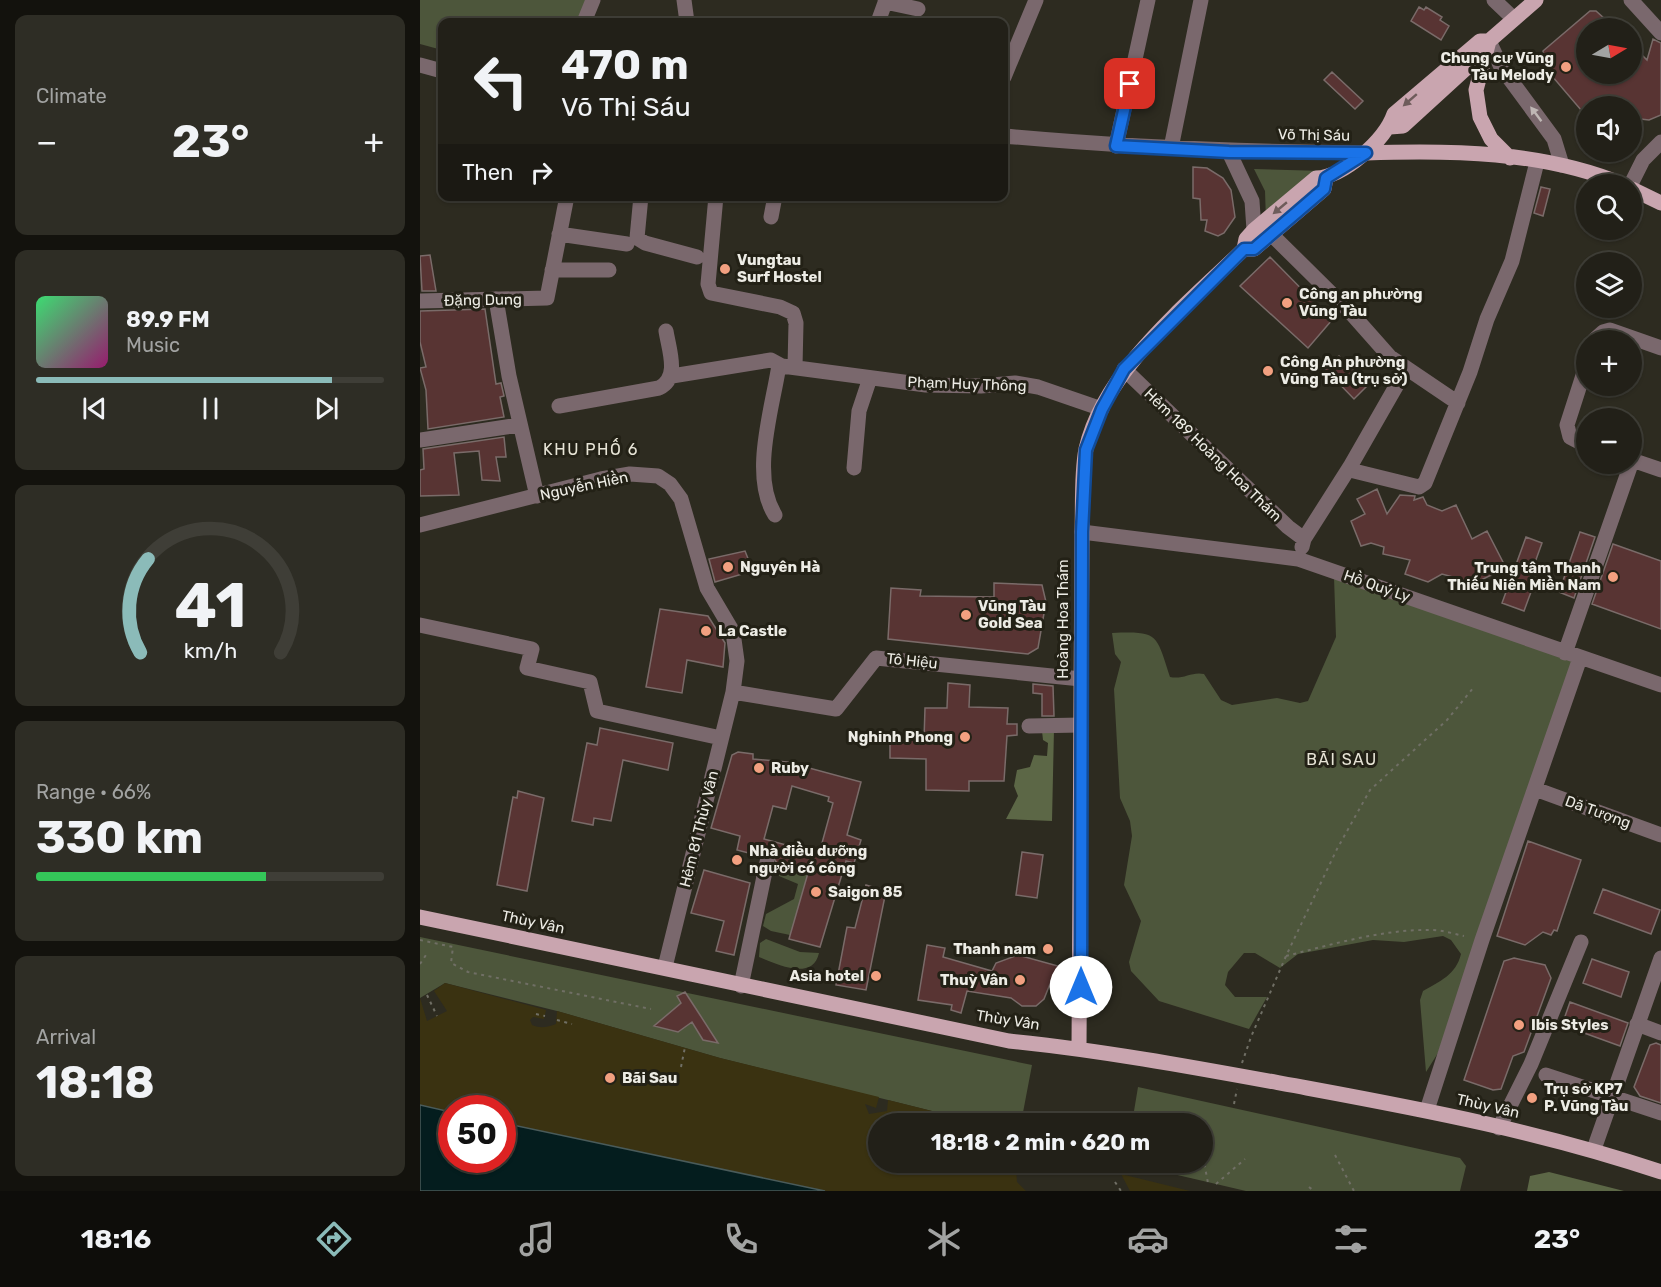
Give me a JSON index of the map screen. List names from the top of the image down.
{
  "streets": {
    "main road": ["Võ Thị Sáu", "Hoàng Hoa Thám", "Thùy Vân"],
    "street": [
      "Đặng Dung",
      "Phạm Huy Thông",
      "Hẻm 189 Hoàng Hoa Thám",
      "Nguyễn Hiền",
      "Hồ Quý Ly",
      "Tô Hiệu",
      "Dã Tượng",
      "Hẻm 81 Thùy Vân"
    ]
  },
  "crossings": [
    ["Võ Thị Sáu", "Hoàng Hoa Thám"],
    ["Phạm Huy Thông", "Hoàng Hoa Thám"],
    ["Hẻm 189 Hoàng Hoa Thám", "Hoàng Hoa Thám"],
    ["Nguyễn Hiền", "Tô Hiệu"],
    ["Nguyễn Hiền", "Hẻm 81 Thùy Vân"],
    ["Hồ Quý Ly", "Hoàng Hoa Thám"],
    ["Hoàng Hoa Thám", "Tô Hiệu"],
    ["Hoàng Hoa Thám", "Thùy Vân"],
    ["Tô Hiệu", "Hẻm 81 Thùy Vân"],
    ["Hẻm 81 Thùy Vân", "Thùy Vân"]
  ],
  "districts": ["KHU PHỐ 6", "BÃI SAU"],
  "places": [
    "Chung cư Vũng Tàu Melody",
    "Vungtau Surf Hostel",
    "Công an phường Vũng Tàu",
    "Công An phường Vũng Tàu (trụ sở)",
    "Nguyên Hà",
    "Trung tâm Thanh Thiếu Niên Miền Nam",
    "Vũng Tàu Gold Sea",
    "La Castle",
    "Nghinh Phong",
    "Ruby",
    "Nhà điều dưỡng người có công",
    "Saigon 85",
    "Thanh nam",
    "Asia hotel",
    "Thuỳ Vân",
    "Ibis Styles",
    "Bãi Sau",
    "Trụ sở KP7 P. Vũng Tàu"
  ],
  "north": "right",
  "page": {
    "tile": [
      "Climate",
      ["Range · 66%", "330 km"],
      ["Arrival", "18:18"]
    ],
    "map_buttons": ["+", "−"],
    "turn": ["470 m", "Võ Thị Sáu"],
    "heat": ["−", "23°", "+"],
    "then": "Then",
    "song": ["89.9 FM", "Music"],
    "limit": "50",
    "trip": "18:18 · 2 min · 620 m",
    "tabs": ["18:16", "23°"],
    "gauge": ["41", "km/h"]
  }
}
